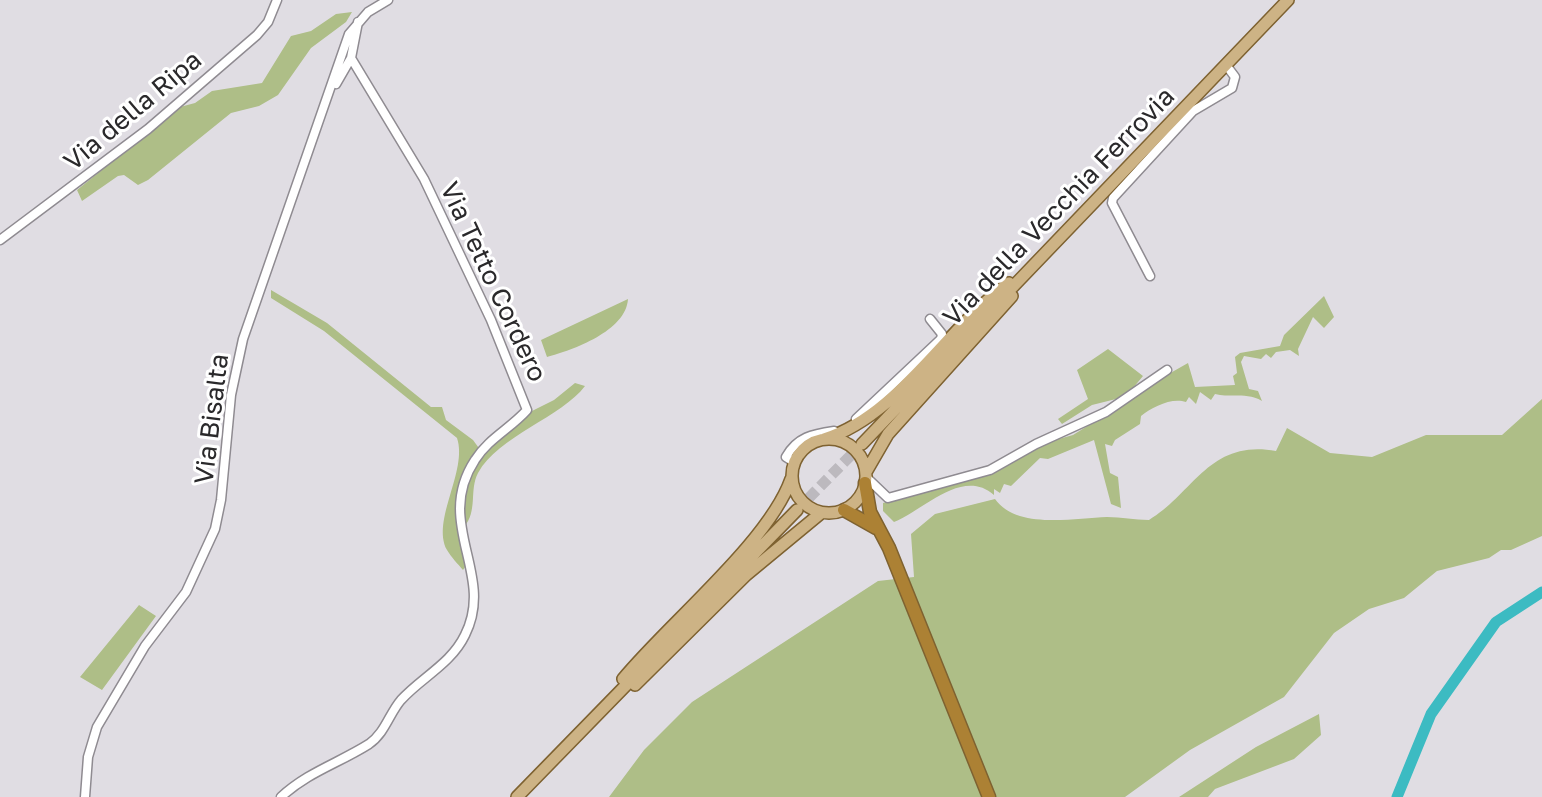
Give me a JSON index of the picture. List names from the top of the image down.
{
  "streets": {
    "main road": ["Via della Vecchia Ferrovia"],
    "street": ["Via della Ripa", "Via Tetto Cordero", "Via Bisalta"]
  }
}
